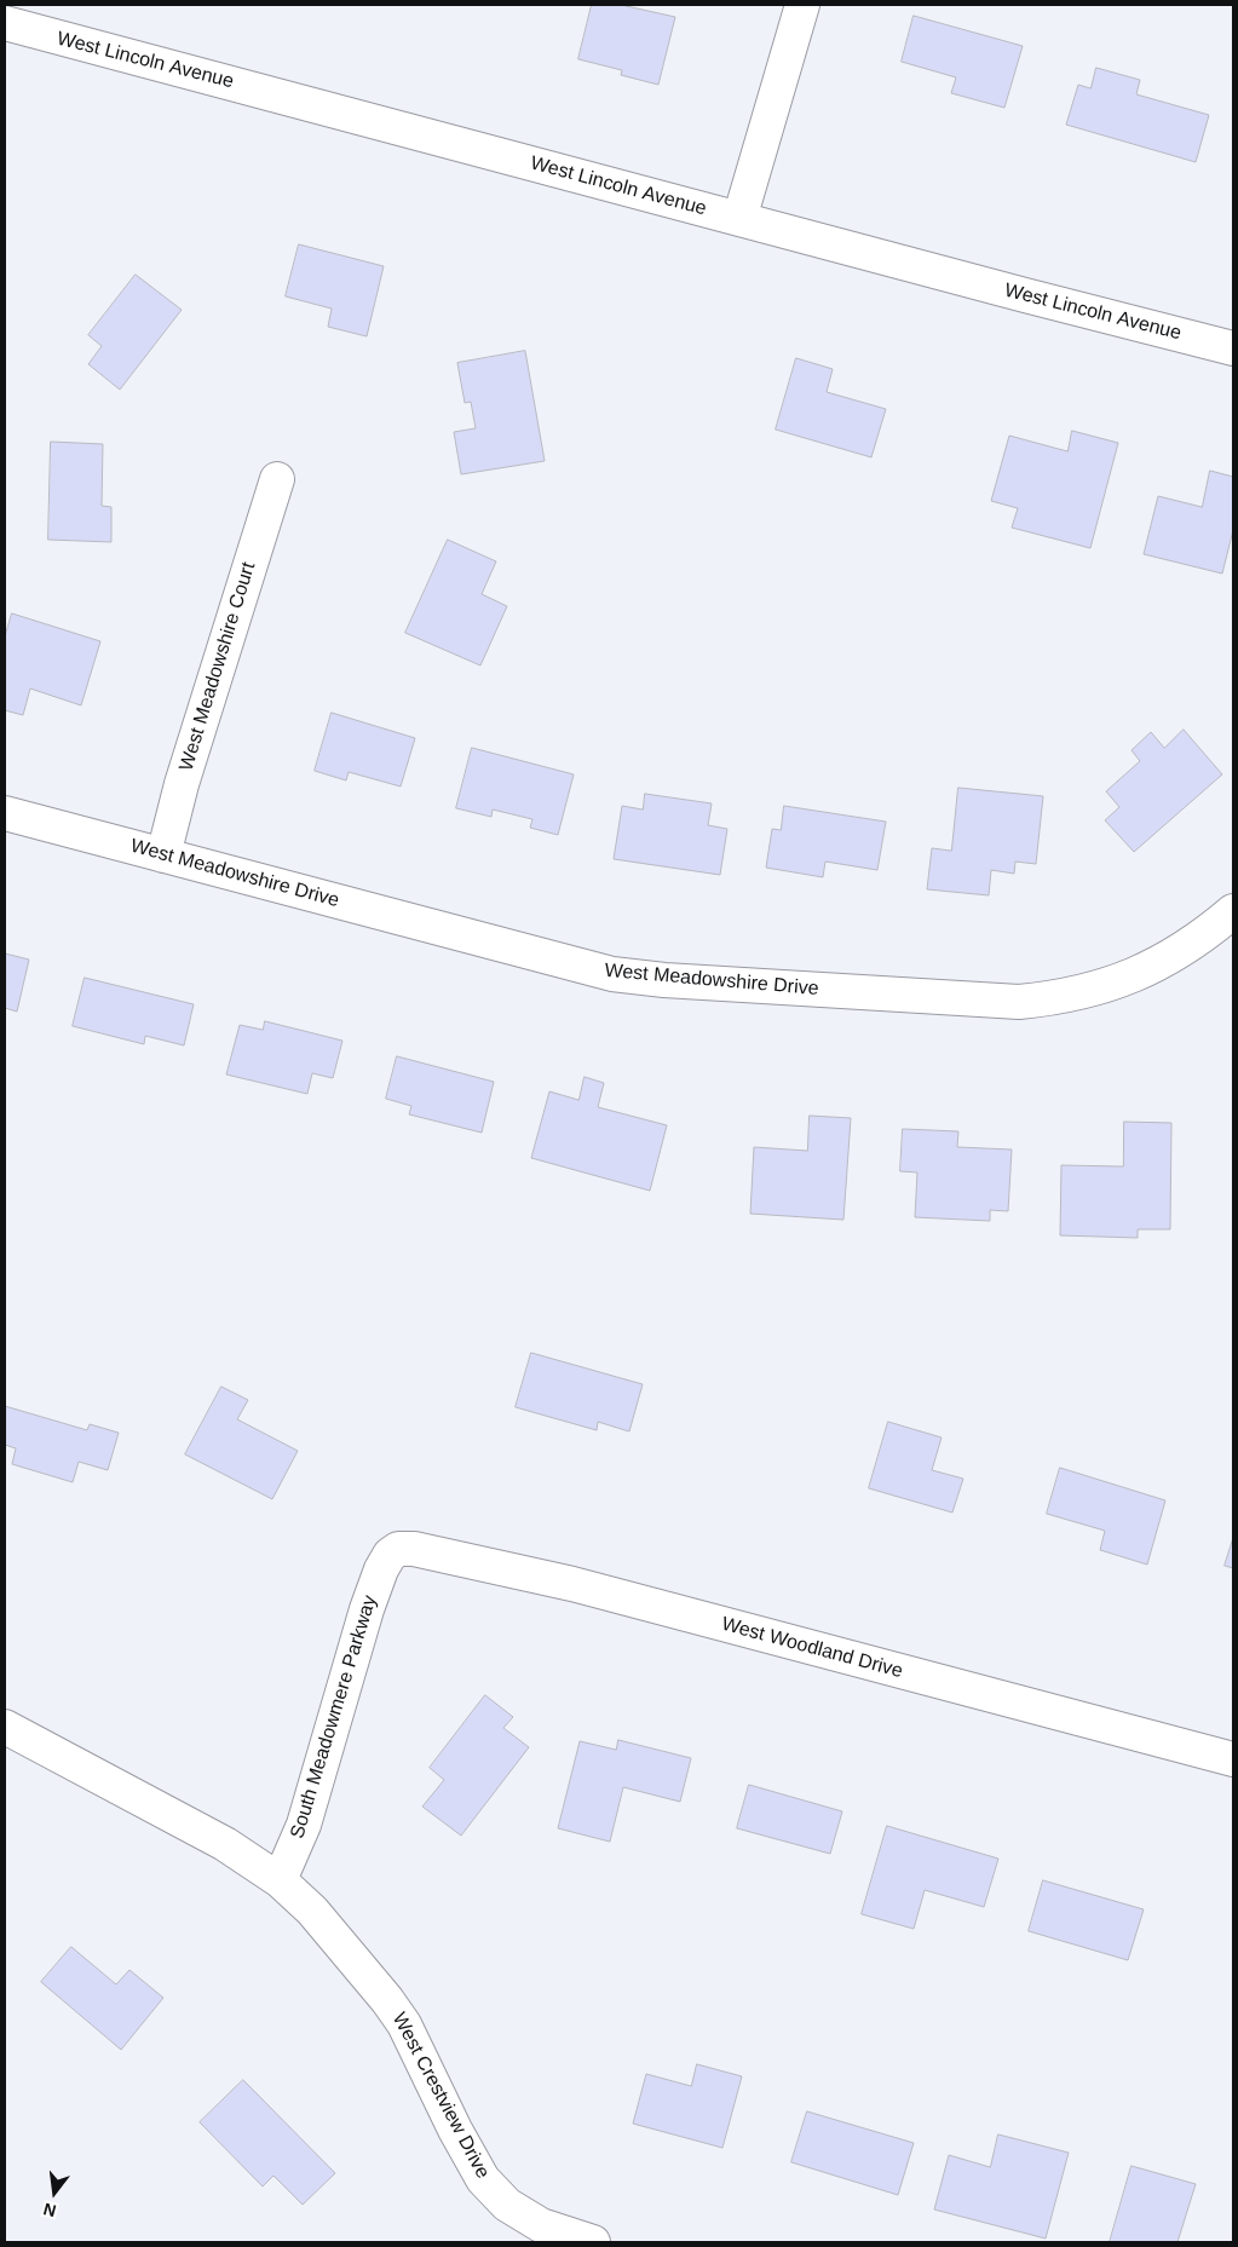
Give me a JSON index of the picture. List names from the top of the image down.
{
  "streets": {
    "street": [
      "West Lincoln Avenue",
      "West Meadowshire Court",
      "West Meadowshire Drive",
      "West Woodland Drive",
      "South Meadowmere Parkway",
      "West Crestview Drive"
    ]
  },
  "crossings": [
    ["West Meadowshire Court", "West Meadowshire Drive"],
    ["West Woodland Drive", "South Meadowmere Parkway"],
    ["South Meadowmere Parkway", "West Crestview Drive"]
  ],
  "north": "bottom"
}
